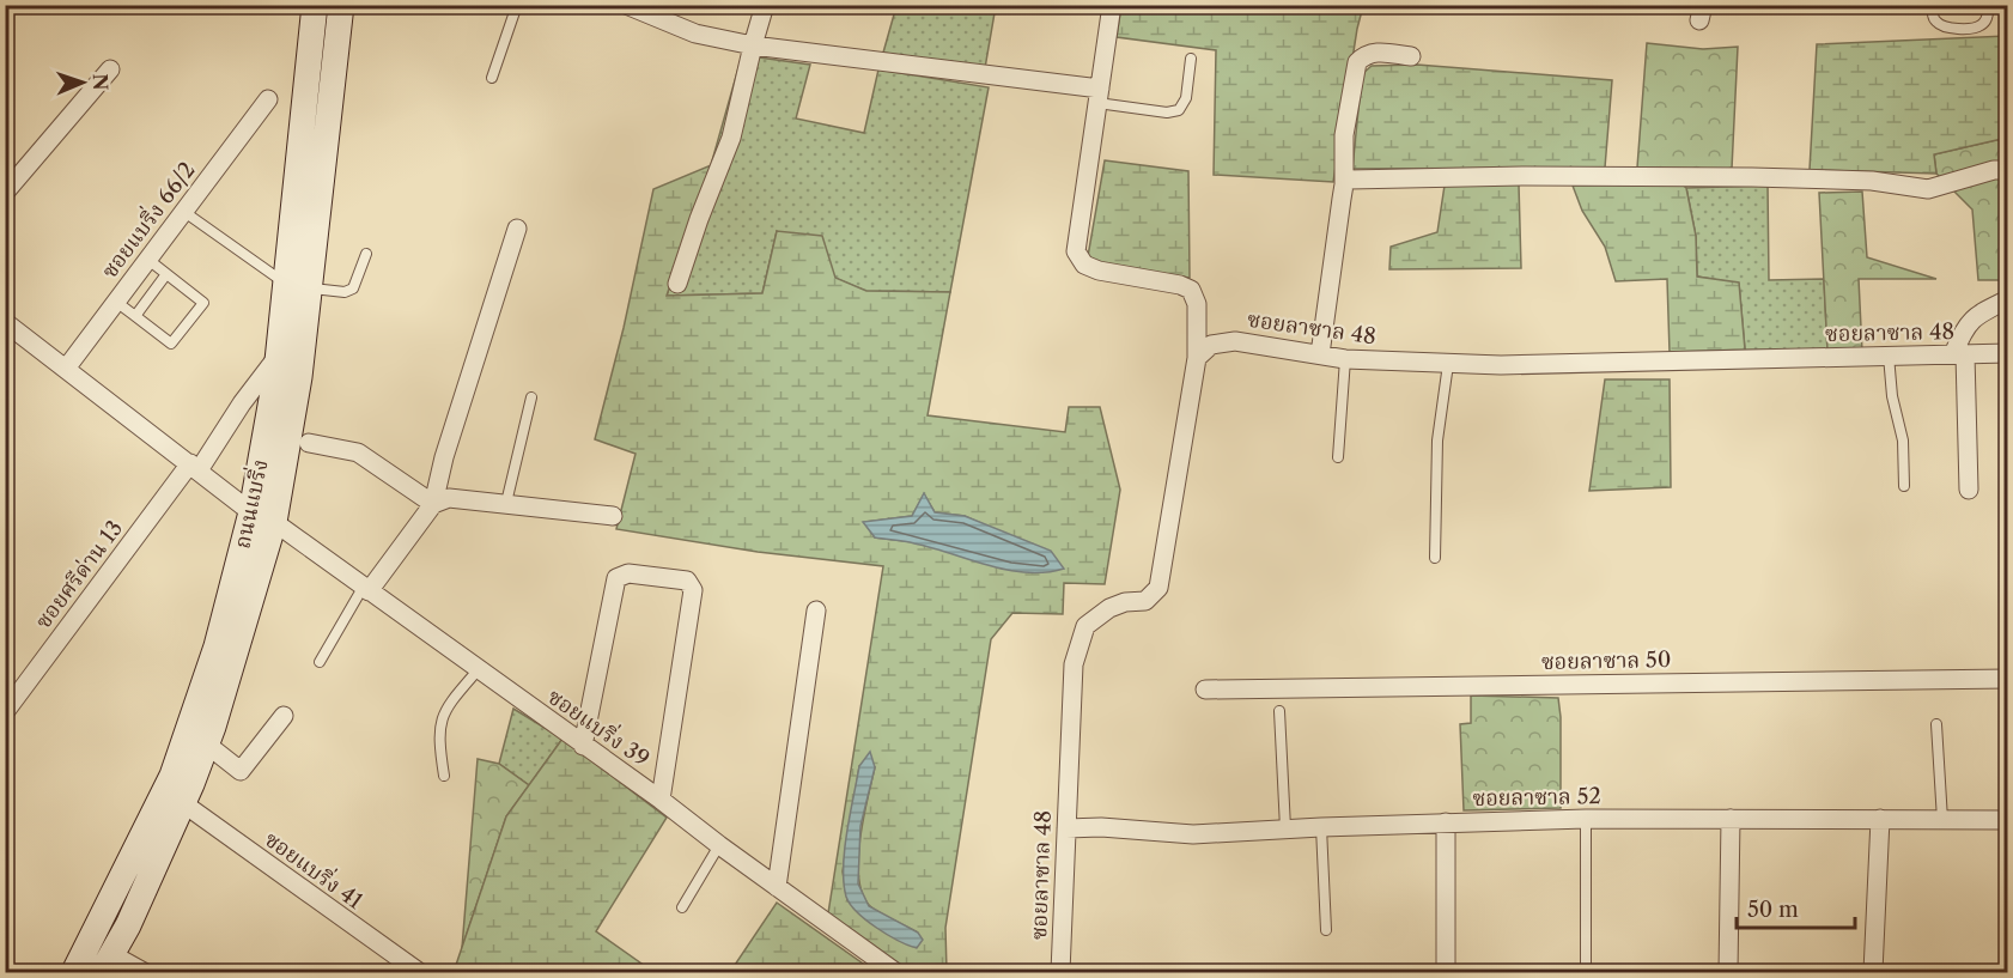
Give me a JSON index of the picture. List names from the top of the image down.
{
  "streets": {
    "main road": ["ถนนแบริ่ง"],
    "street": [
      "ซอยแบริ่ง 66/2",
      "ซอยลาซาล 48",
      "ซอยศรีด่าน 13",
      "ซอยลาซาล 50",
      "ซอยแบริ่ง 39",
      "ซอยลาซาล 52",
      "ซอยแบริ่ง 41"
    ]
  },
  "crossings": [
    ["ซอยแบริ่ง 66/2", "ซอยแบริ่ง 39"],
    ["ซอยลาซาล 48", "ซอยลาซาล 52"],
    ["ถนนแบริ่ง", "ซอยศรีด่าน 13"],
    ["ถนนแบริ่ง", "ซอยแบริ่ง 39"],
    ["ถนนแบริ่ง", "ซอยแบริ่ง 41"],
    ["ซอยศรีด่าน 13", "ซอยแบริ่ง 39"]
  ],
  "scale_bar": "50 m",
  "north": "right"
}
